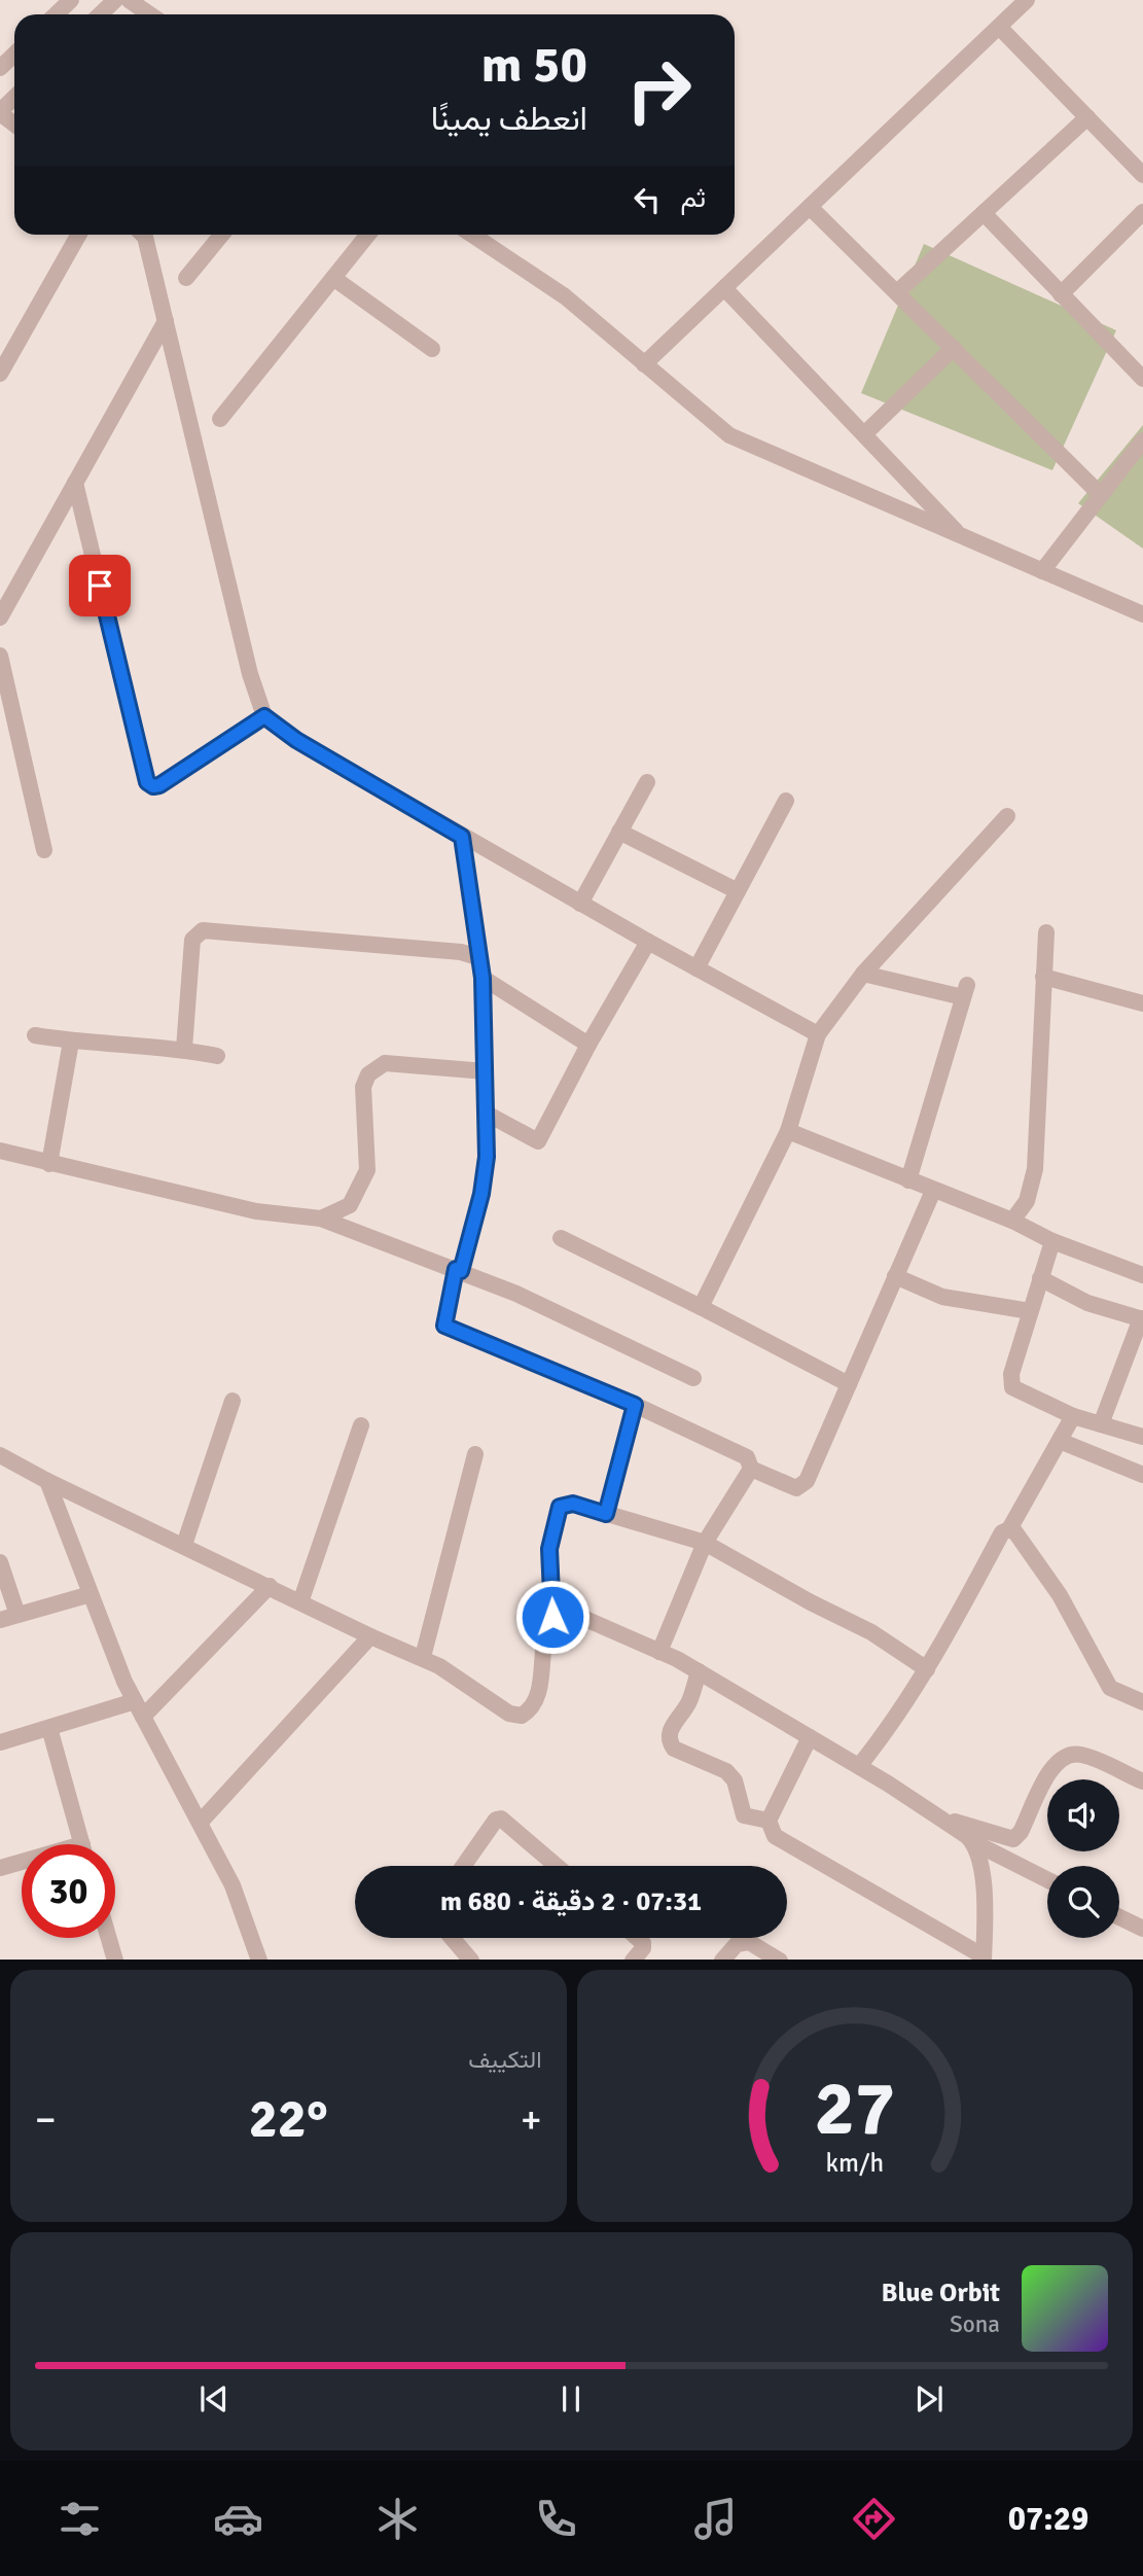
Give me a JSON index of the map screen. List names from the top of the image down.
{
  "page": {
    "turn": ["50 m", "انعطف يمينًا"],
    "then": "ثم",
    "limit": "30",
    "trip": "07:31 · 2 دقيقة · 680 m",
    "tile": "التكييف",
    "heat": ["−", "22°", "+"],
    "song": ["Blue Orbit", "Sona"],
    "tabs": "07:29",
    "gauge": ["27", "km/h"]
  }
}
